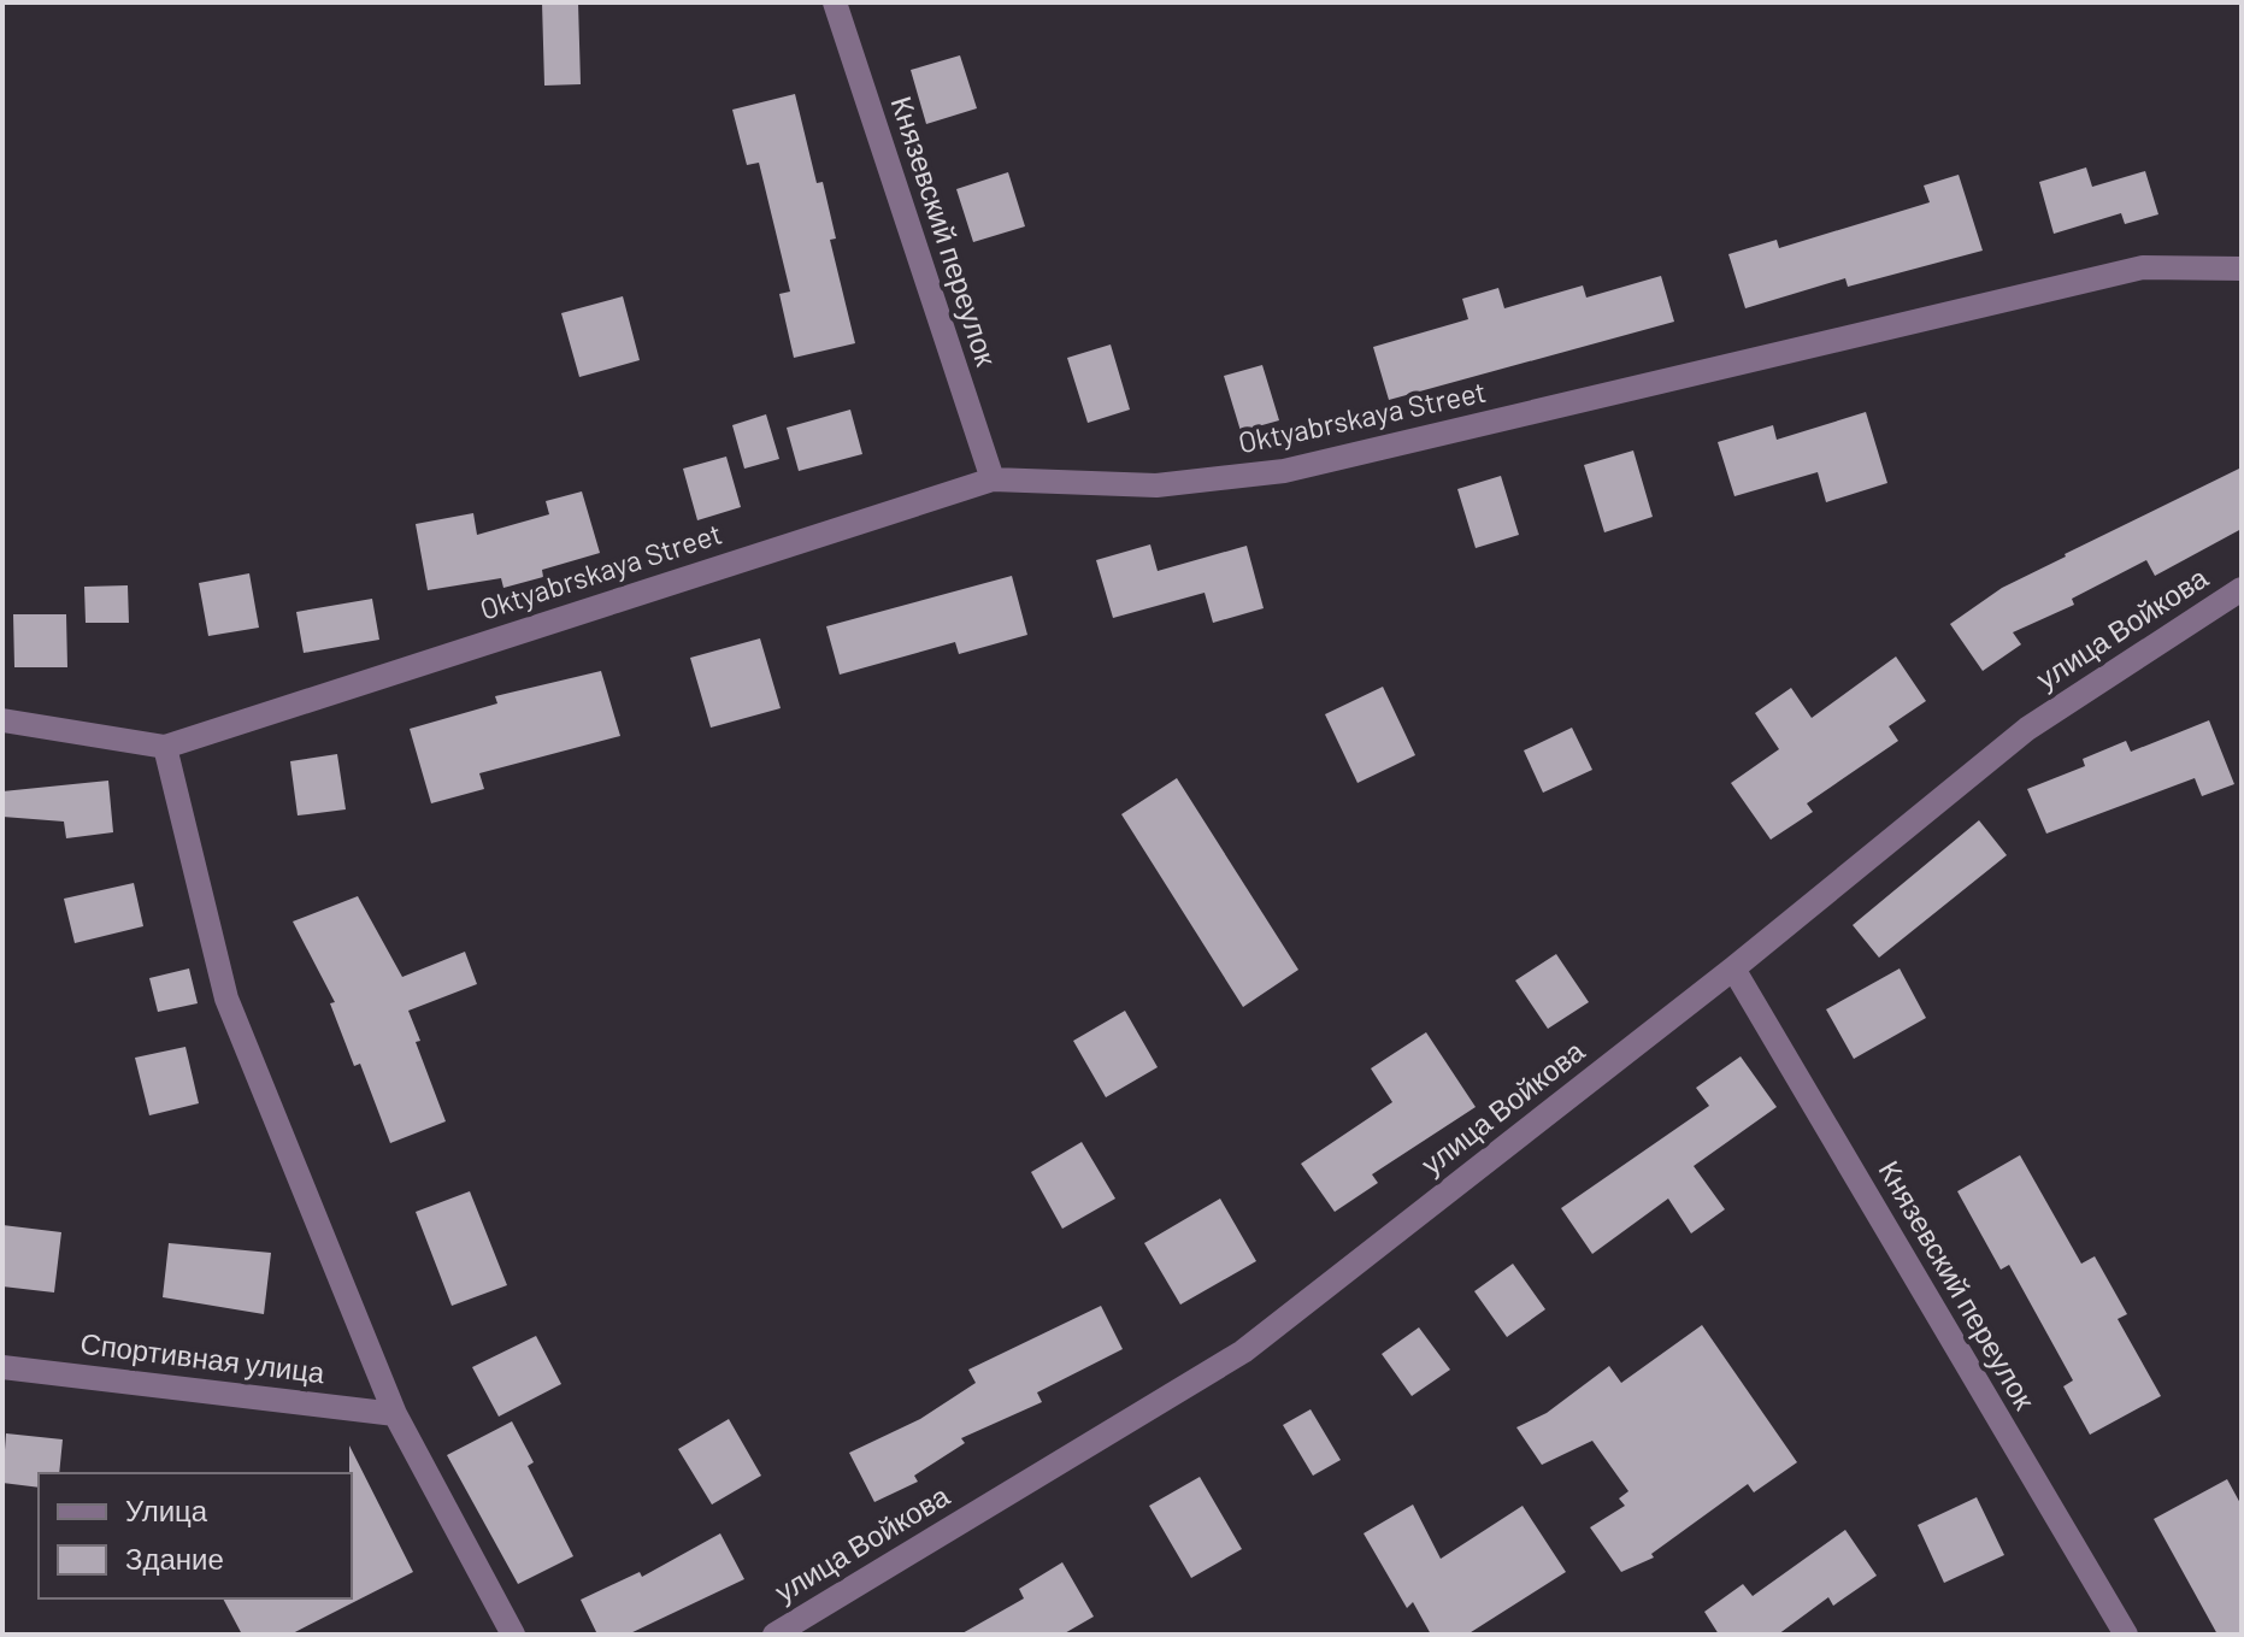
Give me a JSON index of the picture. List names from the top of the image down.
{
  "streets": {
    "street": [
      "Князевский переулок",
      "Oktyabrskaya Street",
      "улица Войкова",
      "Спортивная улица"
    ]
  },
  "crossings": [
    ["Князевский переулок", "Oktyabrskaya Street"],
    ["Князевский переулок", "улица Войкова"]
  ],
  "legend": ["Улица", "Здание"]
}
